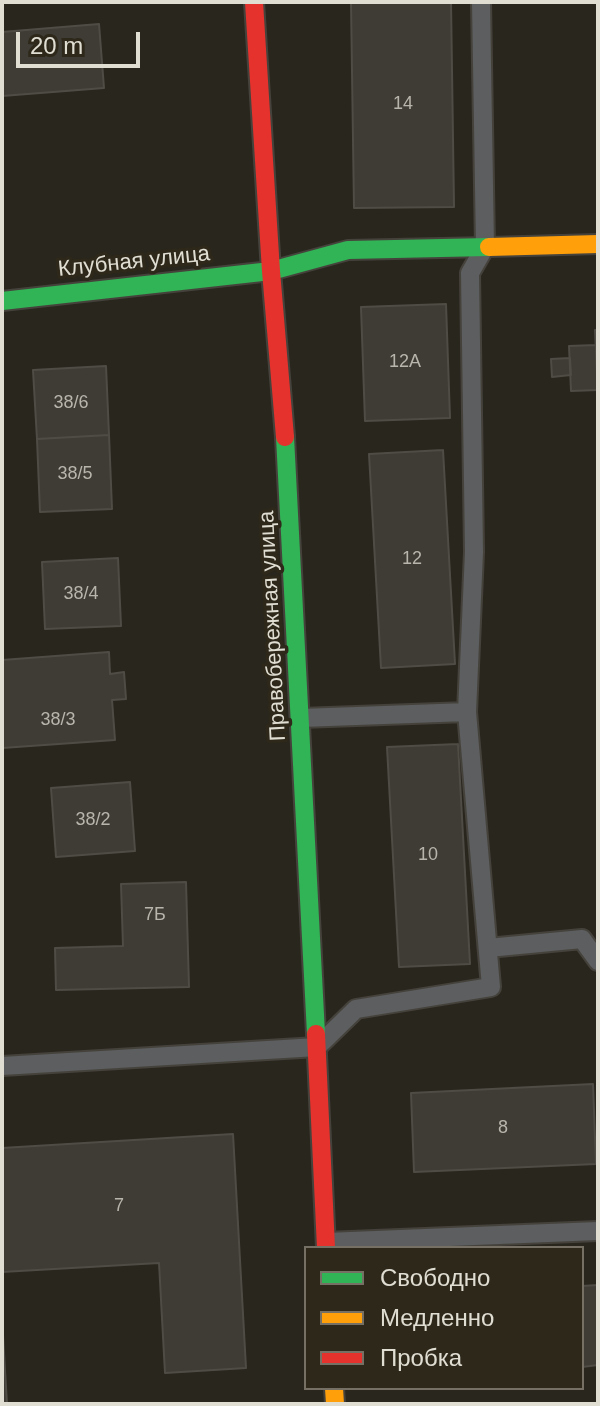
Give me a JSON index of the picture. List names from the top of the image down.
{
  "streets": {
    "street": ["Клубная улица", "Правобережная улица"]
  },
  "crossings": [
    ["Клубная улица", "Правобережная улица"]
  ],
  "house_numbers": [
    "14",
    "12А",
    "38/6",
    "38/5",
    "12",
    "38/4",
    "38/3",
    "38/2",
    "10",
    "7Б",
    "8",
    "7"
  ],
  "legend": ["Свободно", "Медленно", "Пробка"],
  "scale_bar": "20 m"
}
